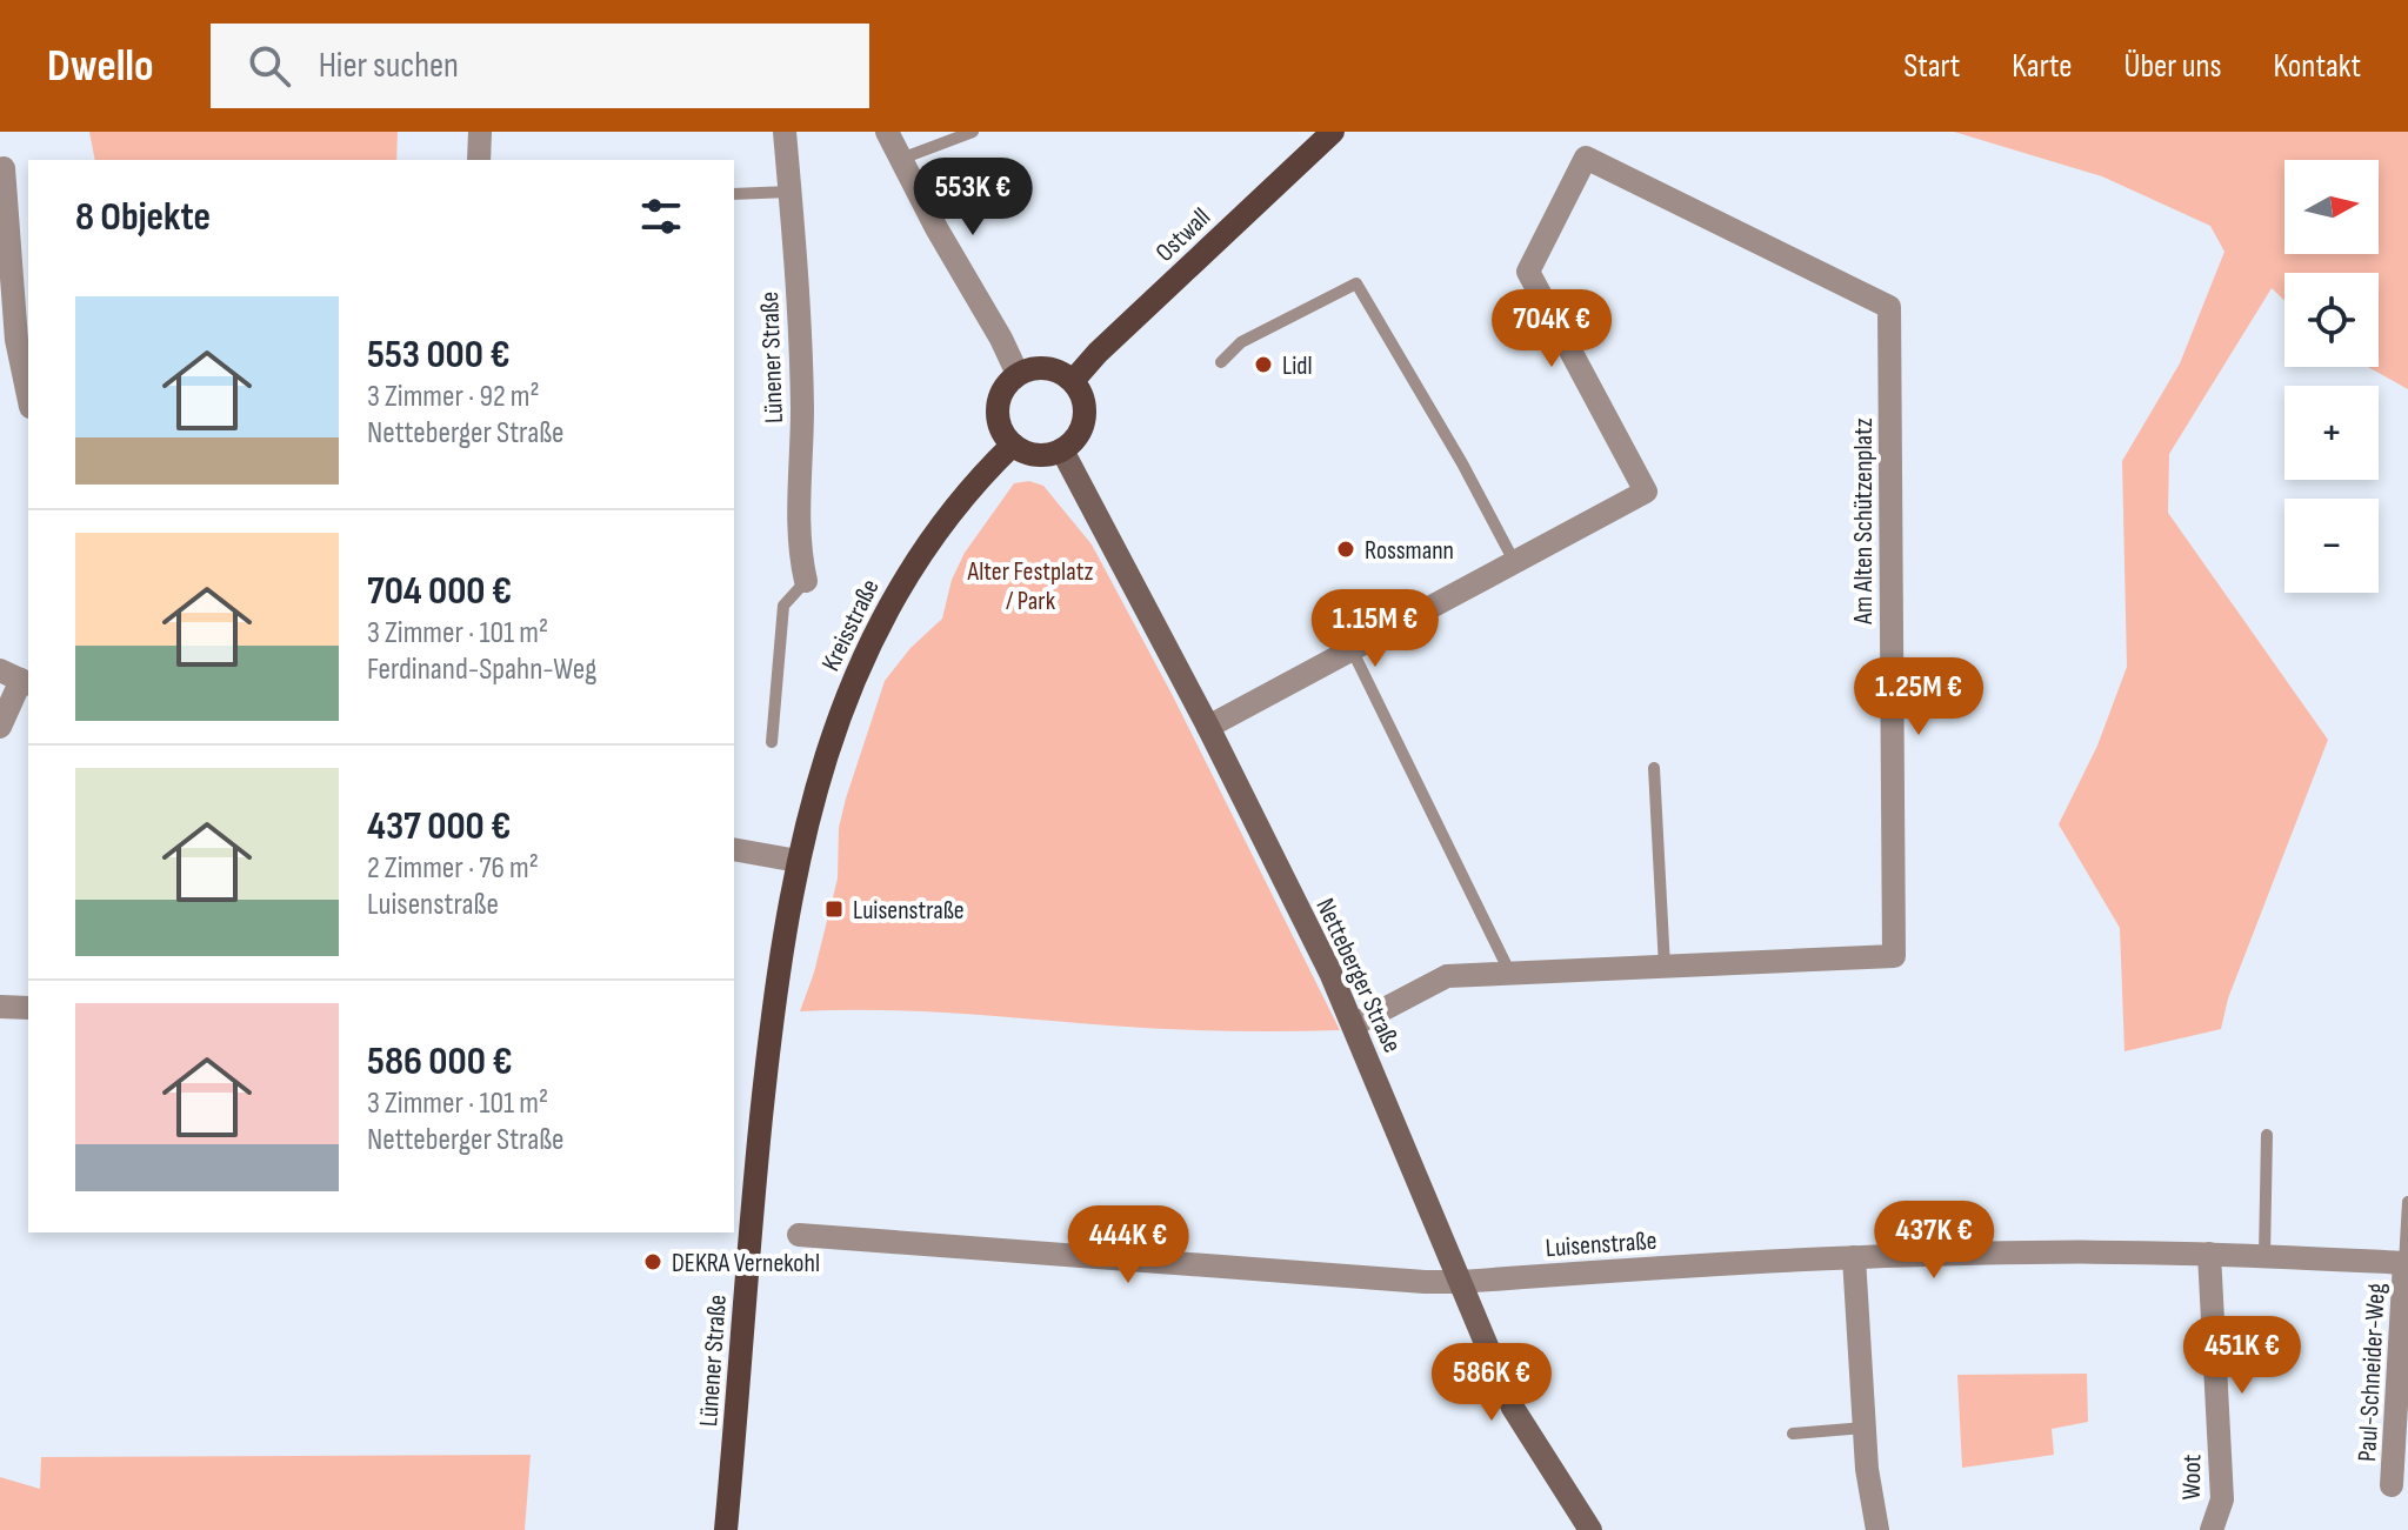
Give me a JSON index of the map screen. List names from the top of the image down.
{
  "streets": {
    "main road": ["Ostwall", "Lünener Straße", "Kreisstraße"],
    "street": [
      "Am Alten Schützenplatz",
      "Netteberger Straße",
      "Luisenstraße",
      "Paul-Schneider-Weg",
      "Woot"
    ]
  },
  "crossings": [
    ["Ostwall", "Kreisstraße"],
    ["Ostwall", "Netteberger Straße"],
    ["Lünener Straße", "Kreisstraße"],
    ["Am Alten Schützenplatz", "Netteberger Straße"],
    ["Kreisstraße", "Netteberger Straße"],
    ["Netteberger Straße", "Luisenstraße"],
    ["Luisenstraße", "Paul-Schneider-Weg"],
    ["Luisenstraße", "Woot"]
  ],
  "parks": ["Alter Festplatz / Park"],
  "places": {
    "other": ["Lidl", "Rossmann", "DEKRA Vernekohl"],
    "transit": ["Luisenstraße"]
  },
  "north": "right",
  "page": {
    "header": "Dwello",
    "search": "Hier suchen",
    "nav": [
      "Start",
      "Karte",
      "Über uns",
      "Kontakt"
    ],
    "price": [
      "553K €",
      "704K €",
      "1.15M €",
      "1.25M €",
      "437K €",
      "444K €",
      "451K €",
      "586K €"
    ],
    "map_buttons": ["+", "−"],
    "heading": "8 Objekte",
    "list": [
      {
        "name": "553 000 €",
        "note": "3 Zimmer · 92 m² · Netteberger Straße"
      },
      {
        "name": "704 000 €",
        "note": "3 Zimmer · 101 m² · Ferdinand-Spahn-Weg"
      },
      {
        "name": "437 000 €",
        "note": "2 Zimmer · 76 m² · Luisenstraße"
      },
      {
        "name": "586 000 €",
        "note": "3 Zimmer · 101 m² · Netteberger Straße"
      }
    ]
  }
}
